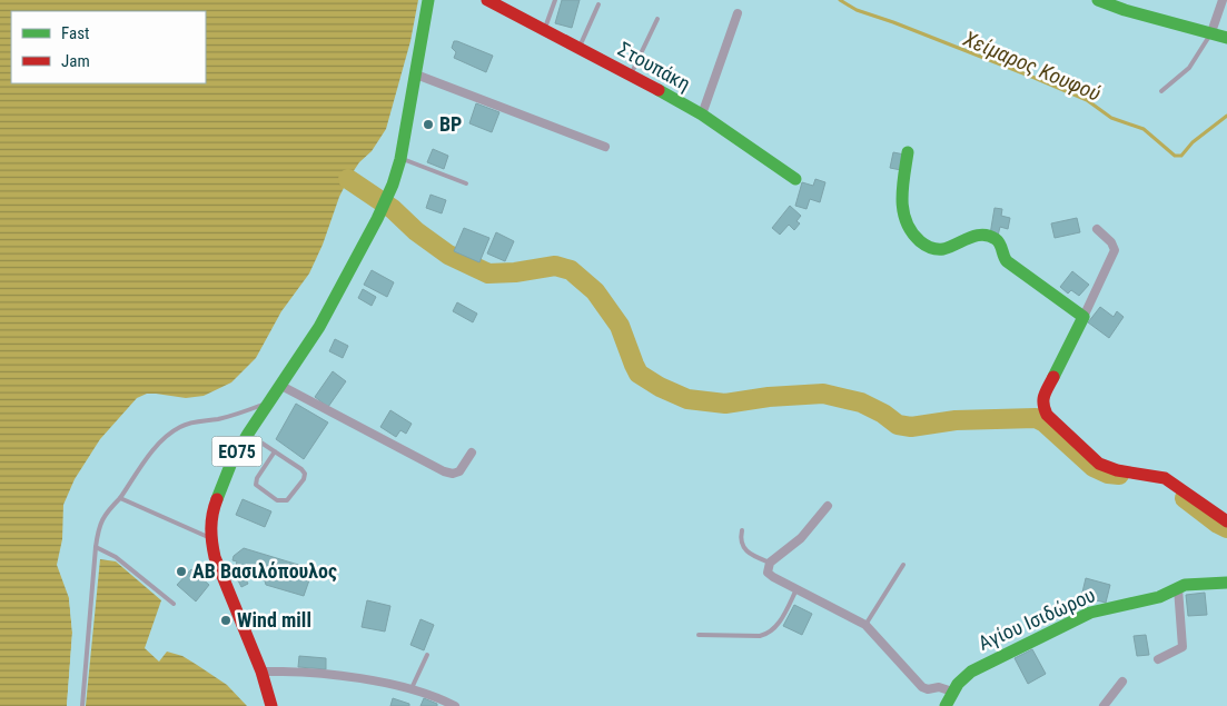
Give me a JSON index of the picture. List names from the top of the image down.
{
  "streets": {
    "street": ["Στουπάκη", "ΕΟ75", "Αγίου Ισιδώρου"]
  },
  "water": ["Χείμαρος Κουφού"],
  "places": ["BP", "ΑΒ Βασιλόπουλος", "Wind mill"],
  "legend": ["Fast", "Jam"]
}
